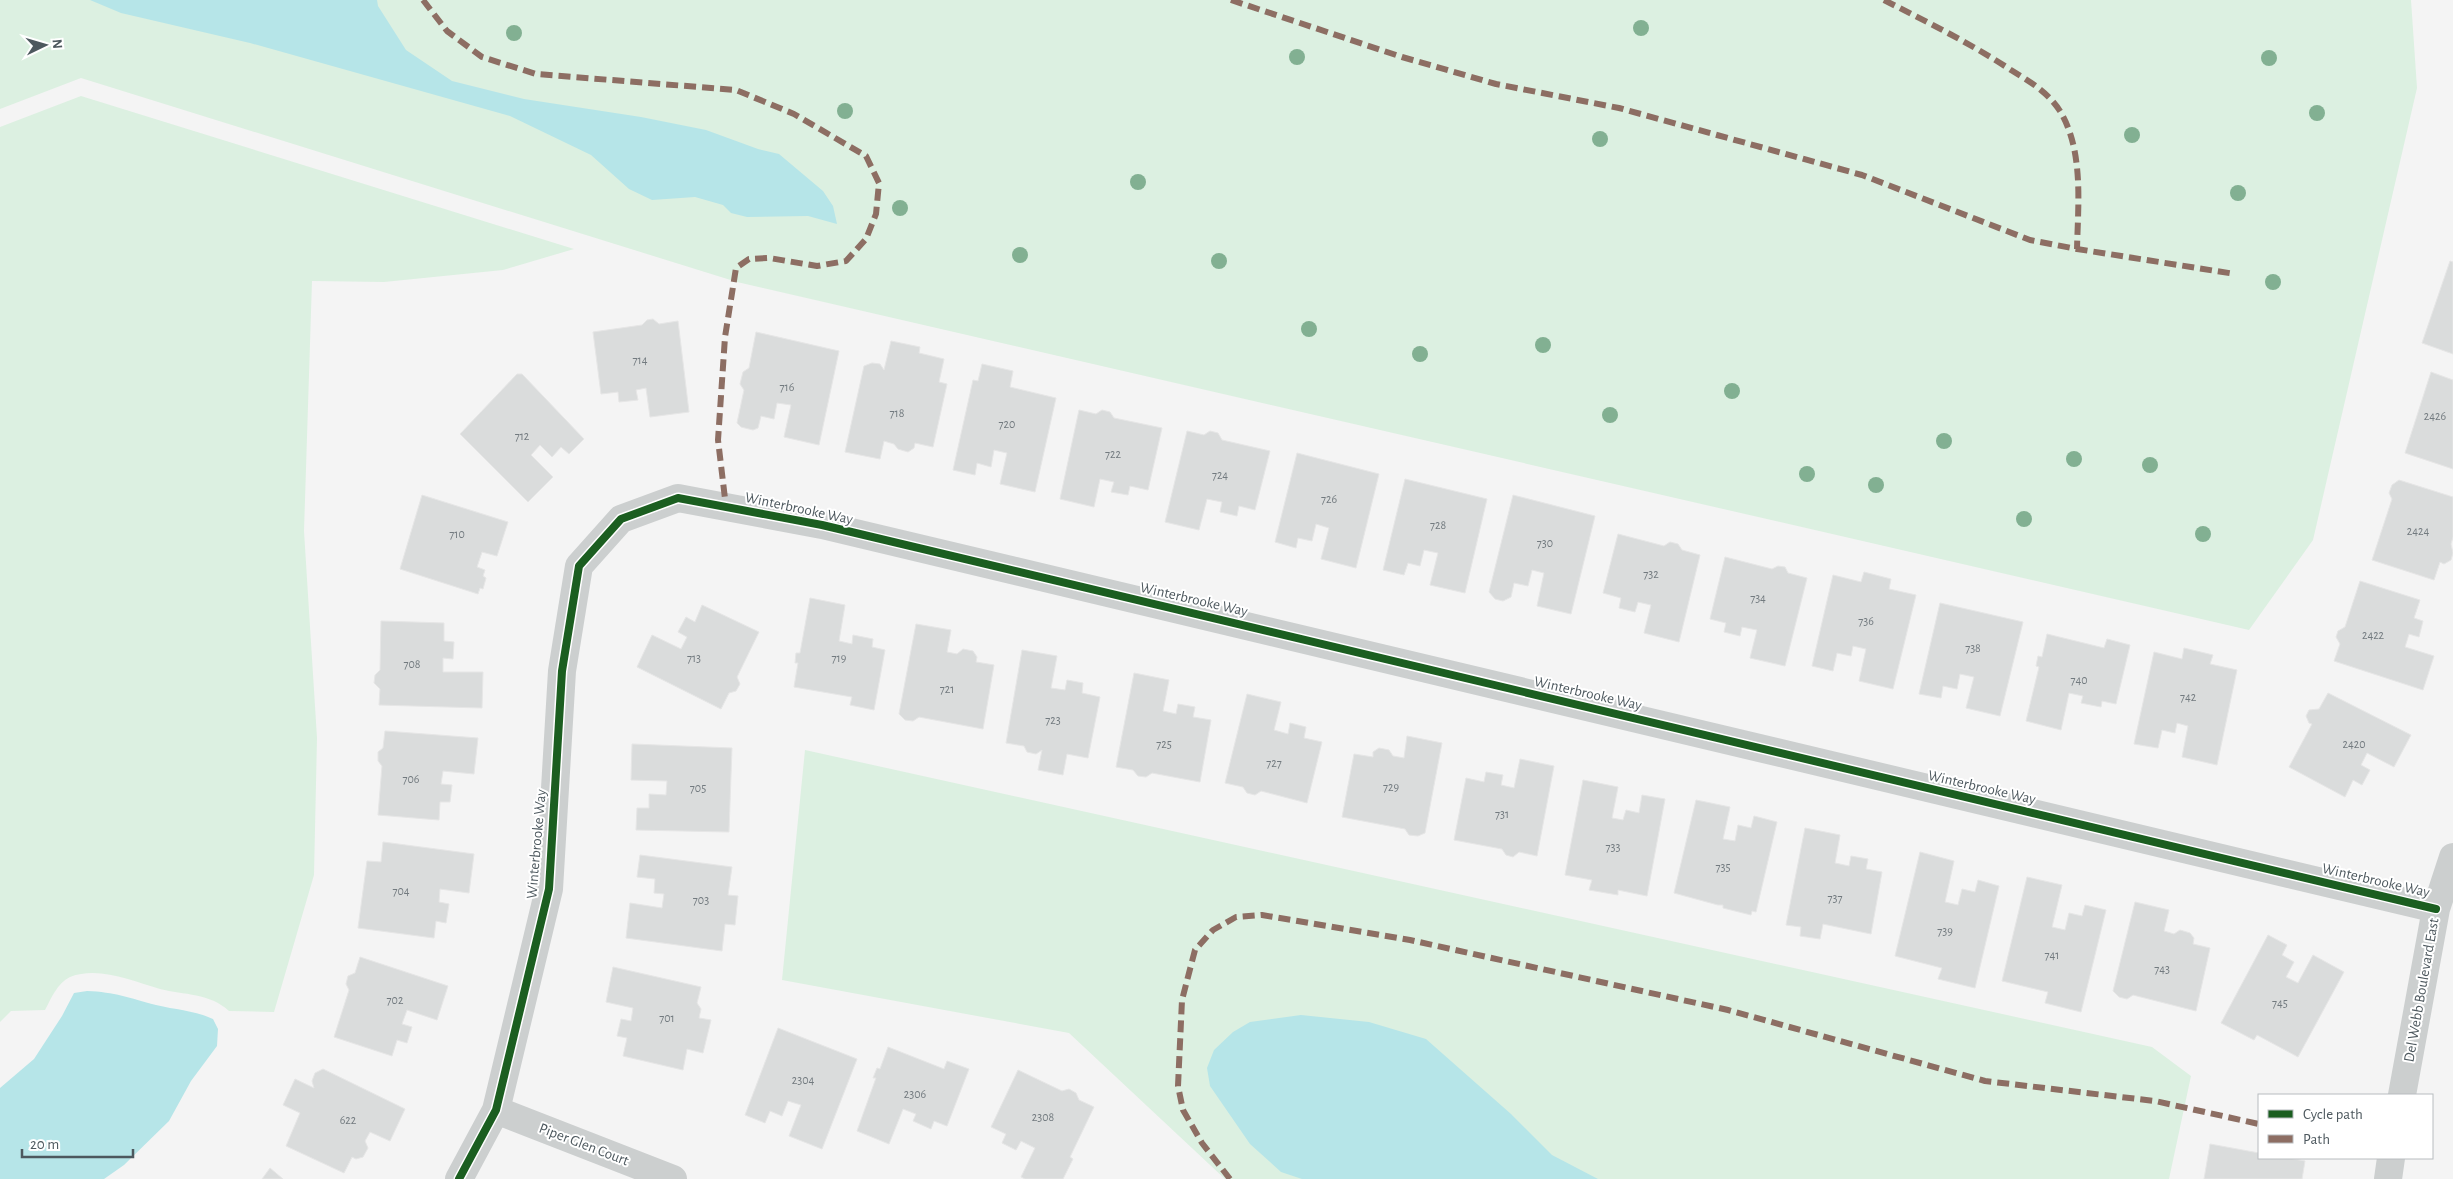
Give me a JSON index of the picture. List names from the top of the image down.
{
  "streets": {
    "street": ["Winterbrooke Way", "Del Webb Boulevard East", "Piper Glen Court"]
  },
  "crossings": [
    ["Winterbrooke Way", "Del Webb Boulevard East"],
    ["Winterbrooke Way", "Piper Glen Court"]
  ],
  "house_numbers": [
    "714",
    "716",
    "718",
    "2426",
    "720",
    "712",
    "722",
    "724",
    "726",
    "728",
    "2424",
    "710",
    "730",
    "732",
    "734",
    "736",
    "2422",
    "738",
    "713",
    "719",
    "708",
    "740",
    "721",
    "742",
    "723",
    "725",
    "2420",
    "727",
    "706",
    "729",
    "705",
    "731",
    "733",
    "735",
    "704",
    "737",
    "703",
    "739",
    "741",
    "743",
    "702",
    "745",
    "701",
    "2304",
    "2306",
    "2308",
    "622"
  ],
  "legend": ["Cycle path", "Path"],
  "scale_bar": "20 m",
  "north": "right"
}
